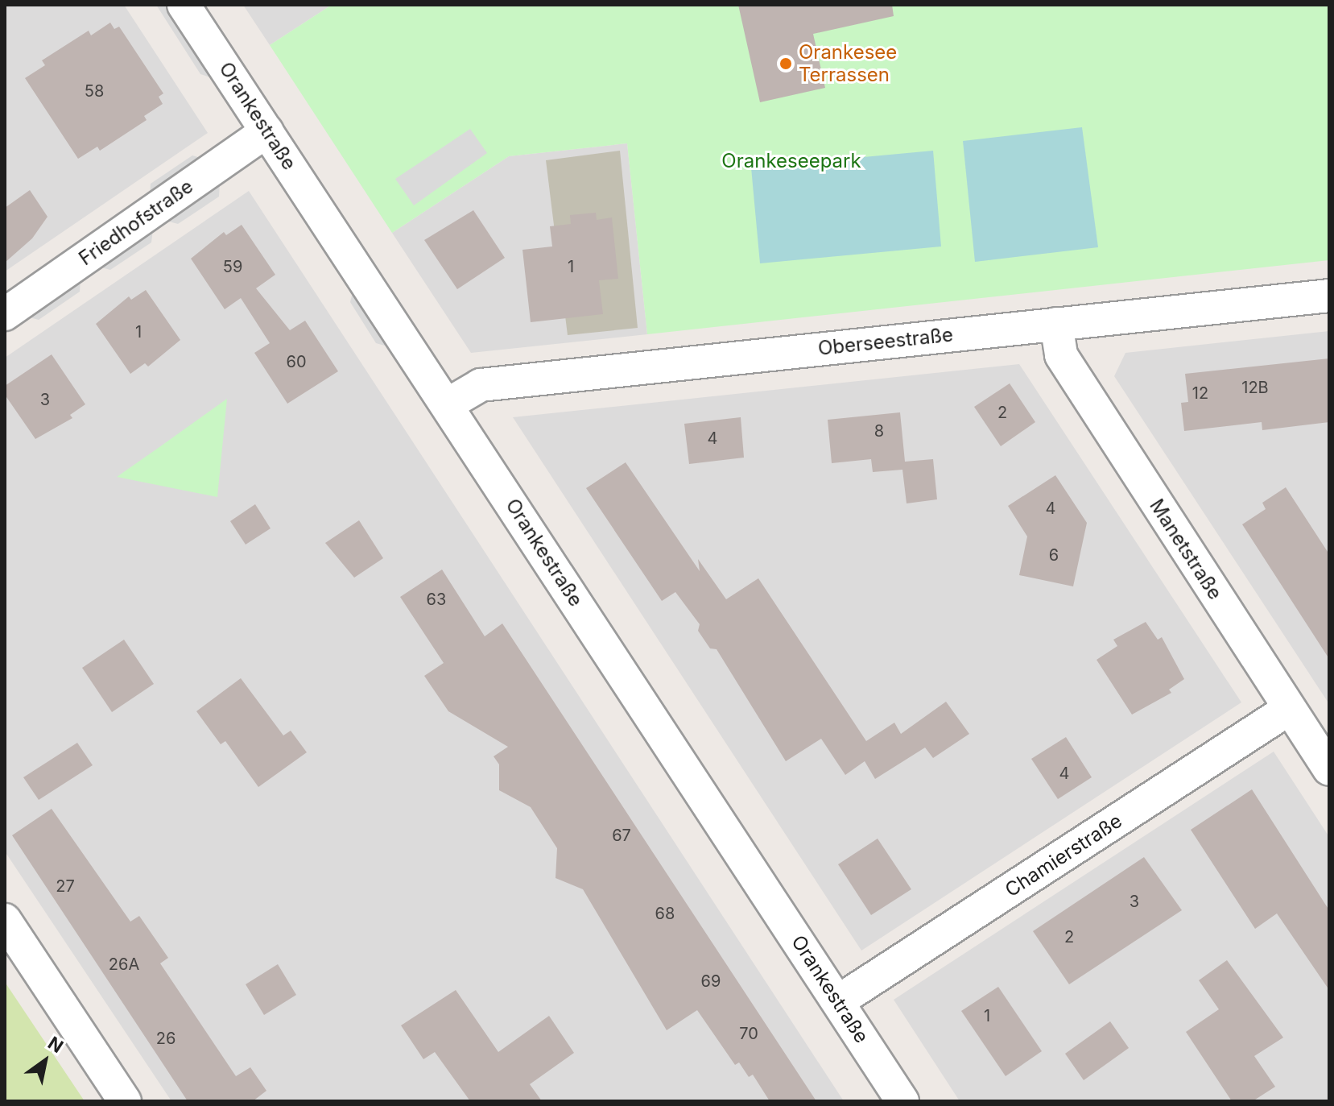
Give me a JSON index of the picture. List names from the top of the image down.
{
  "streets": {
    "street": [
      "Orankestraße",
      "Friedhofstraße",
      "Oberseestraße",
      "Manetstraße",
      "Chamierstraße"
    ]
  },
  "crossings": [
    ["Orankestraße", "Friedhofstraße"],
    ["Orankestraße", "Oberseestraße"],
    ["Orankestraße", "Chamierstraße"],
    ["Oberseestraße", "Manetstraße"],
    ["Manetstraße", "Chamierstraße"]
  ],
  "parks": ["Orankeseepark"],
  "places": ["Orankesee Terrassen"],
  "house_numbers": [
    "58",
    "59",
    "1",
    "1",
    "60",
    "12B",
    "12",
    "3",
    "2",
    "8",
    "4",
    "4",
    "6",
    "63",
    "4",
    "67",
    "27",
    "3",
    "68",
    "2",
    "26A",
    "69",
    "1",
    "70",
    "26"
  ],
  "north": "top right"
}
